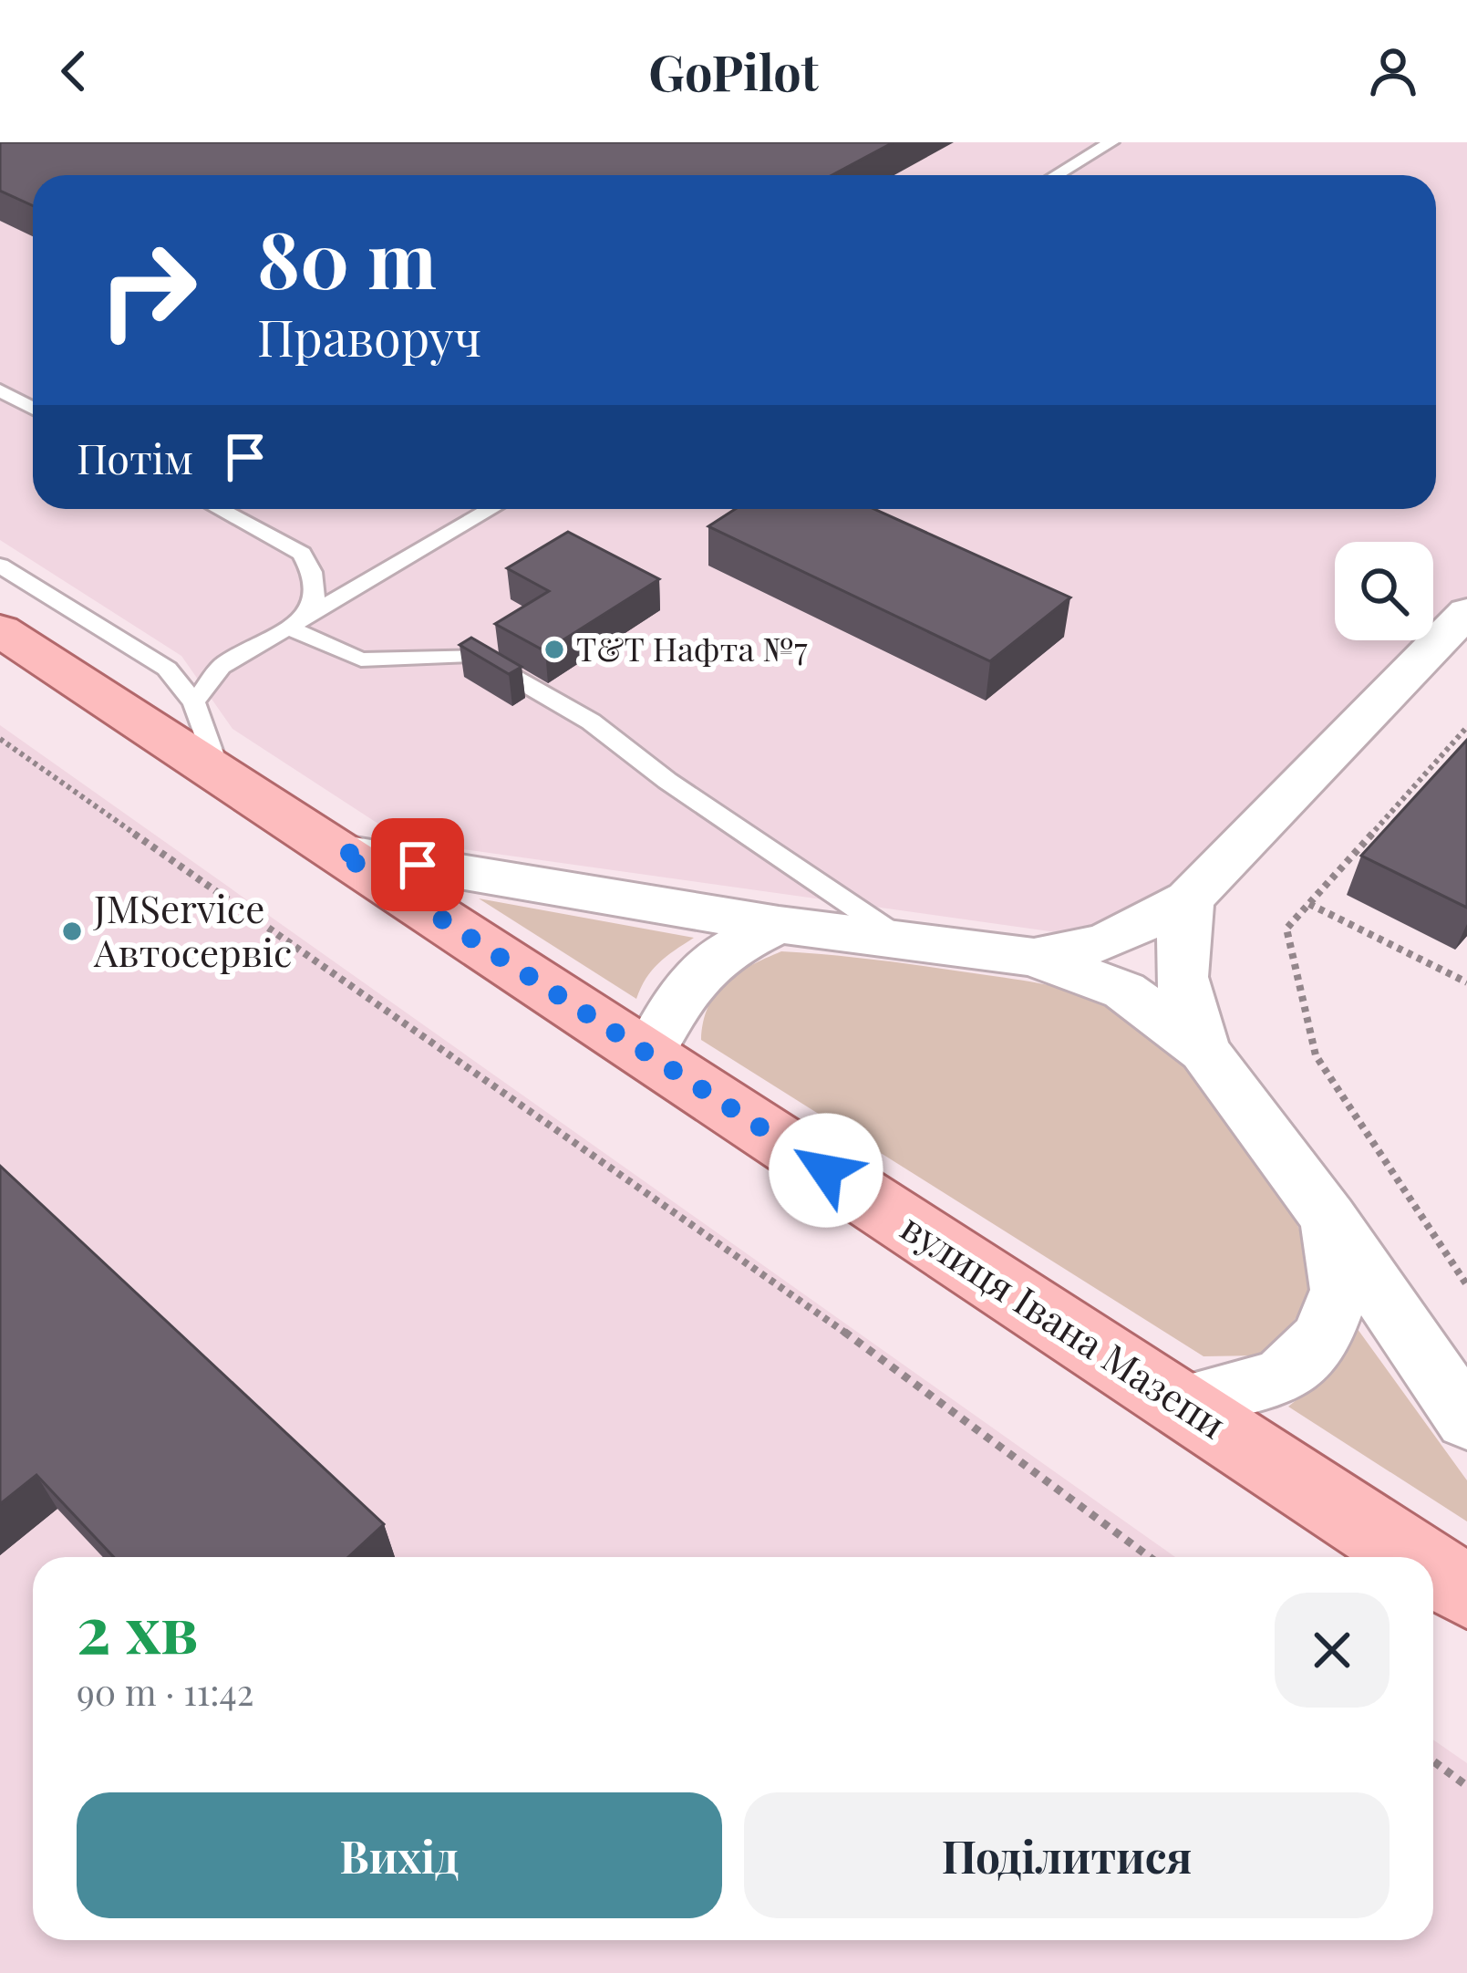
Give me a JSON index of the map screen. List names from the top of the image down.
{
  "streets": {
    "main road": ["вулиця Івана Мазепи"]
  },
  "places": ["Т&Т Нафта №7", "JMService Автосервіс"],
  "page": {
    "header": "GoPilot",
    "turn": ["80 m", "Праворуч"],
    "then": "Потім",
    "heading": ["2 хв", "90 m · 11:42"],
    "buttons": ["Вихід", "Поділитися"]
  }
}
